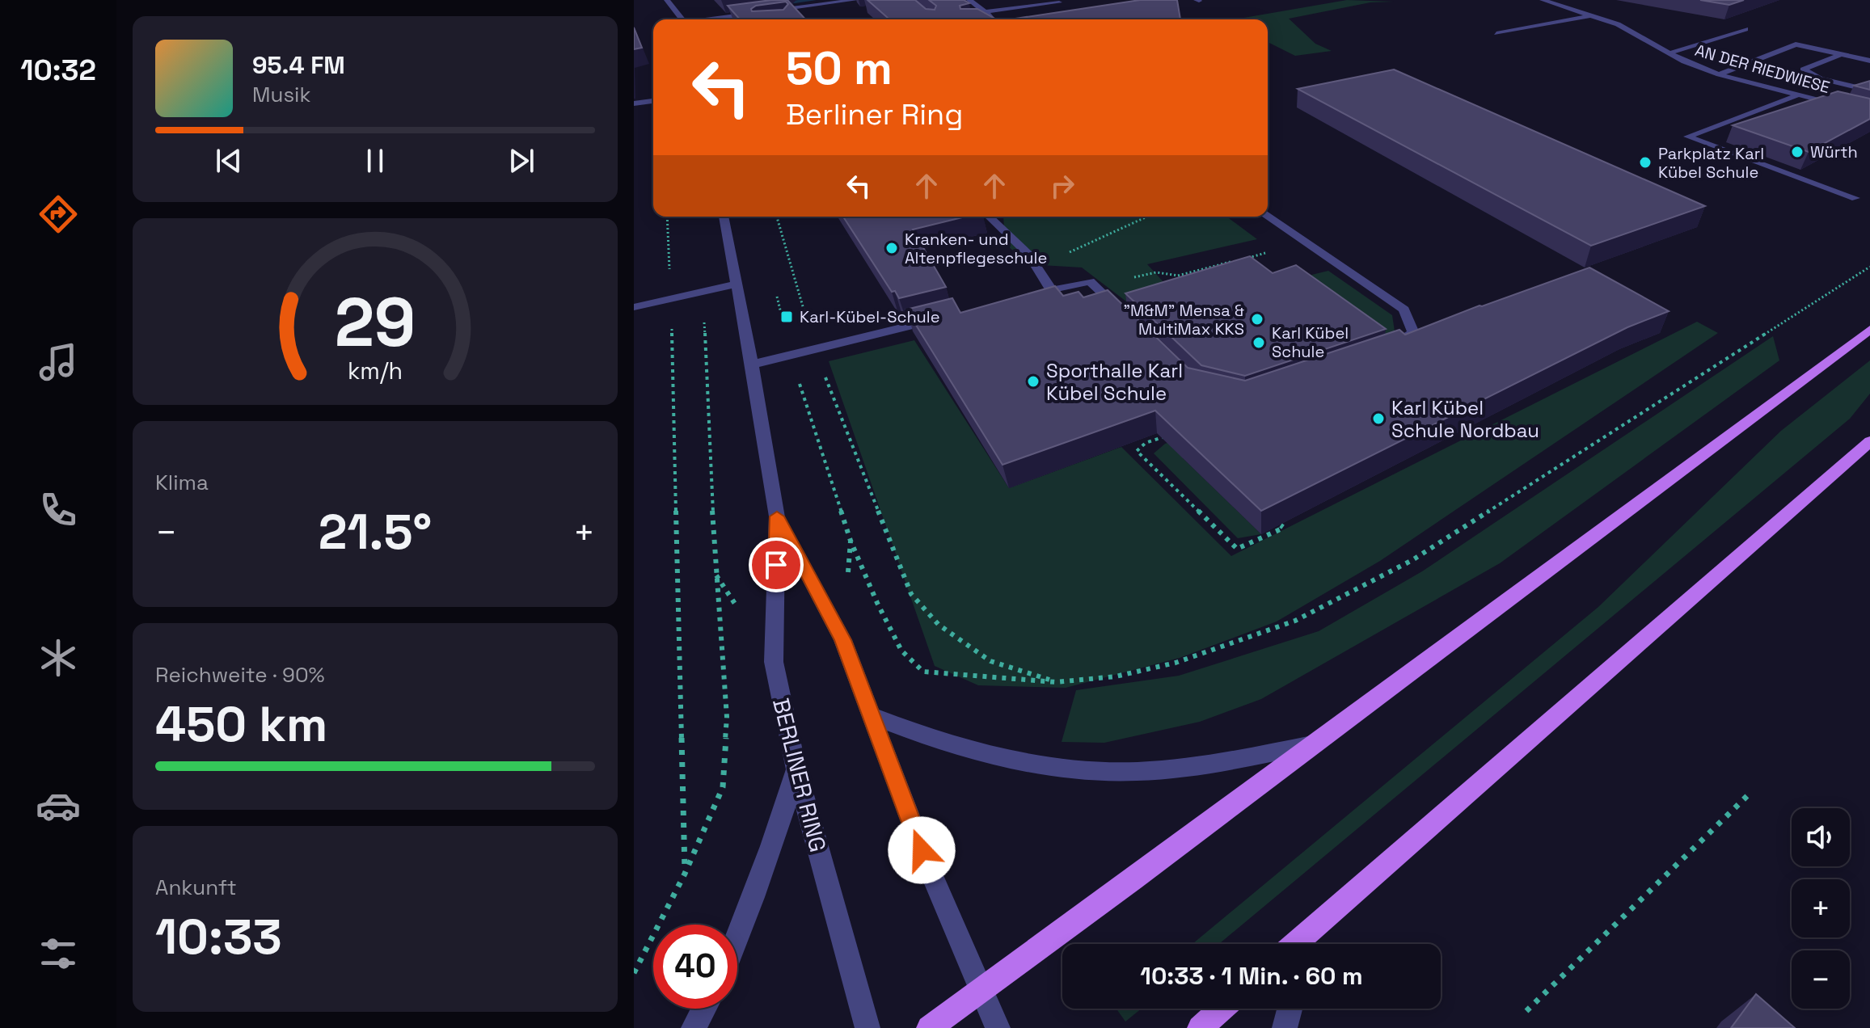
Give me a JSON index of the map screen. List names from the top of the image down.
{
  "streets": {
    "street": ["AN DER RIEDWIESE", "BERLINER RING"]
  },
  "places": {
    "other": [
      "Würth",
      "Parkplatz Karl Kübel Schule",
      "Kranken- und Altenpflegeschule",
      "\"M&M\" Mensa & MultiMax KKS",
      "Karl Kübel Schule",
      "Sporthalle Karl Kübel Schule",
      "Karl Kübel Schule Nordbau"
    ],
    "transit": ["Karl-Kübel-Schule"]
  },
  "page": {
    "tabs": "10:32",
    "turn": ["50 m", "Berliner Ring"],
    "song": ["95.4 FM", "Musik"],
    "tile": [
      "Klima",
      ["Reichweite · 90%", "450 km"],
      ["Ankunft", "10:33"]
    ],
    "heat": ["−", "21.5°", "+"],
    "map_buttons": ["+", "−"],
    "limit": "40",
    "trip": "10:33 · 1 Min. · 60 m",
    "gauge": ["29", "km/h"]
  }
}
